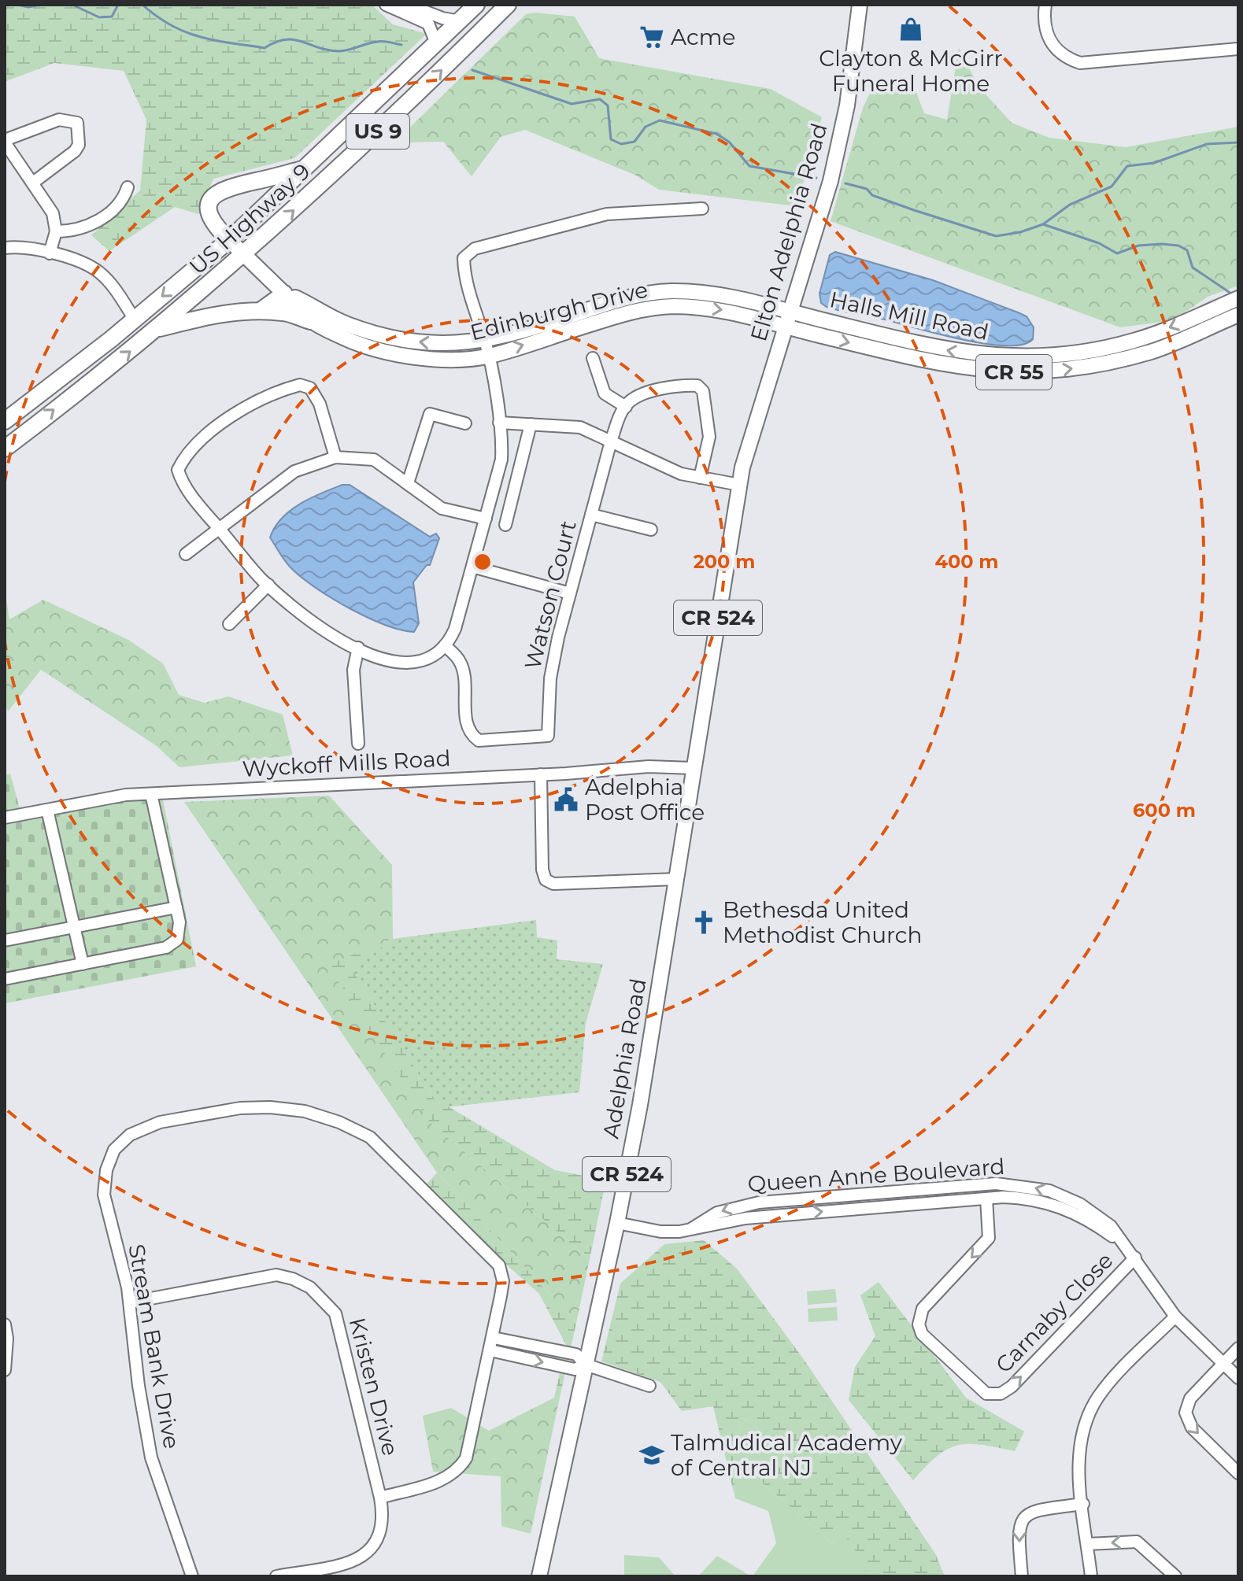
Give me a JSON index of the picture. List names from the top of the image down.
{
  "streets": {
    "highway": ["US 9", "US Highway 9"],
    "main road": [
      "Elton Adelphia Road",
      "Edinburgh Drive",
      "Halls Mill Road",
      "CR 55",
      "CR 524",
      "Adelphia Road"
    ],
    "street": [
      "Watson Court",
      "Wyckoff Mills Road",
      "Queen Anne Boulevard",
      "Carnaby Close",
      "Stream Bank Drive",
      "Kristen Drive"
    ]
  },
  "crossings": [
    ["US Highway 9", "Edinburgh Drive"],
    ["Elton Adelphia Road", "Edinburgh Drive"],
    ["Elton Adelphia Road", "Halls Mill Road"],
    ["Elton Adelphia Road", "CR 524"],
    ["Edinburgh Drive", "Halls Mill Road"],
    ["CR 524", "Wyckoff Mills Road"],
    ["CR 524", "Adelphia Road"],
    ["Wyckoff Mills Road", "Adelphia Road"],
    ["Adelphia Road", "Queen Anne Boulevard"],
    ["Queen Anne Boulevard", "Carnaby Close"],
    ["Stream Bank Drive", "Kristen Drive"]
  ],
  "places": {
    "shop": ["Clayton & McGirr Funeral Home"],
    "supermarket": ["Acme"],
    "public building": ["Adelphia Post Office"],
    "church": ["Bethesda United Methodist Church"],
    "school or university": ["Talmudical Academy of Central NJ"]
  },
  "rings": ["200 m", "400 m", "600 m"]
}
